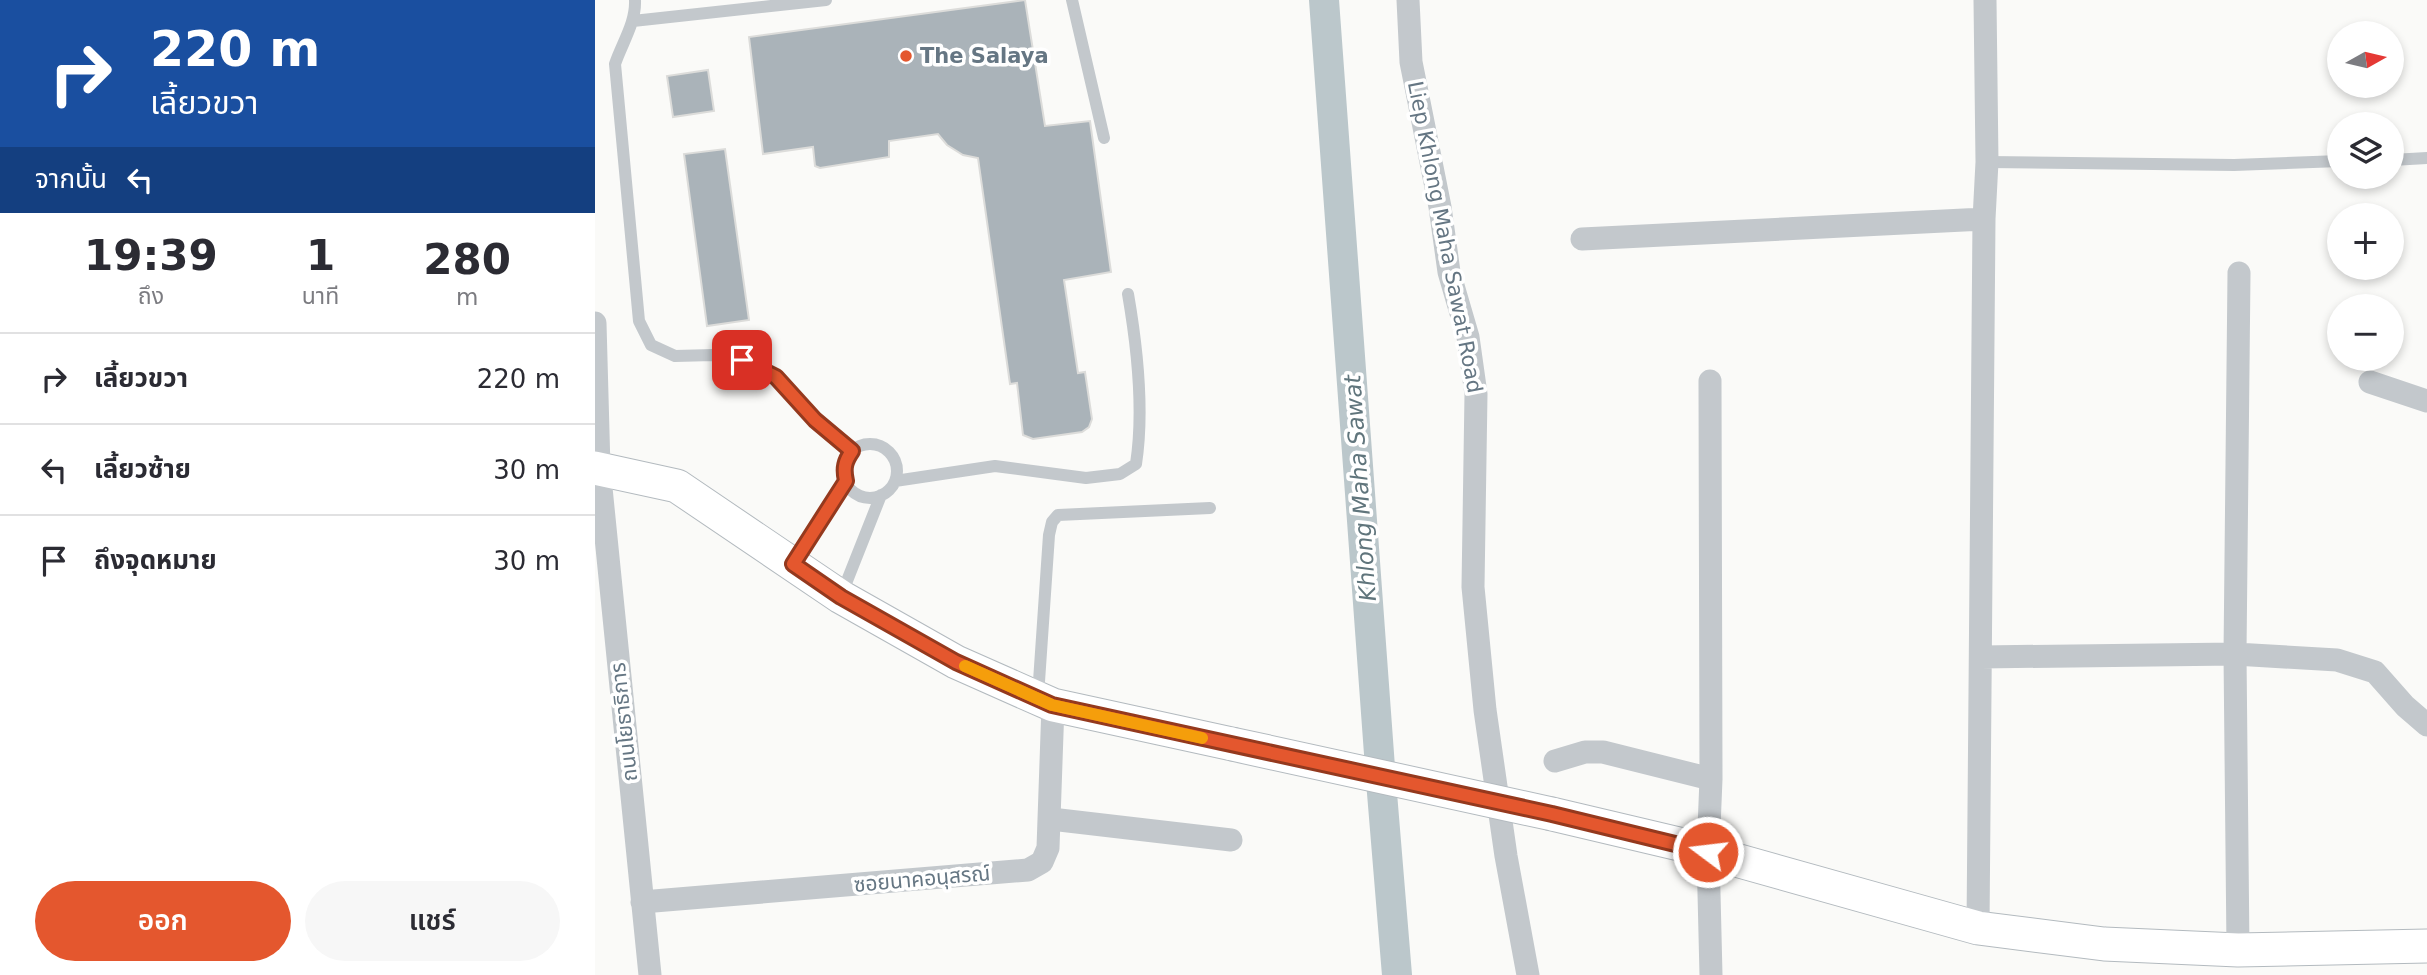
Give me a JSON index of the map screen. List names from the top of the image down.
{
  "streets": {
    "street": ["Liep Khlong Maha Sawat Road", "ถนนโยธาธิการ", "ซอยนาคอนุสรณ์"]
  },
  "crossings": [
    ["ถนนโยธาธิการ", "ซอยนาคอนุสรณ์"]
  ],
  "water": ["Khlong Maha Sawat"],
  "places": ["The Salaya"],
  "north": "right",
  "page": {
    "turn": ["220 m", "เลี้ยวขวา"],
    "map_buttons": ["+", "−"],
    "then": "จากนั้น",
    "eta": [
      "19:39",
      "ถึง",
      "1",
      "นาที",
      "280",
      "m"
    ],
    "list": [
      {
        "name": "เลี้ยวขวา",
        "value": "220 m"
      },
      {
        "name": "เลี้ยวซ้าย",
        "value": "30 m"
      },
      {
        "name": "ถึงจุดหมาย",
        "value": "30 m"
      }
    ],
    "buttons": ["ออก", "แชร์"]
  }
}
